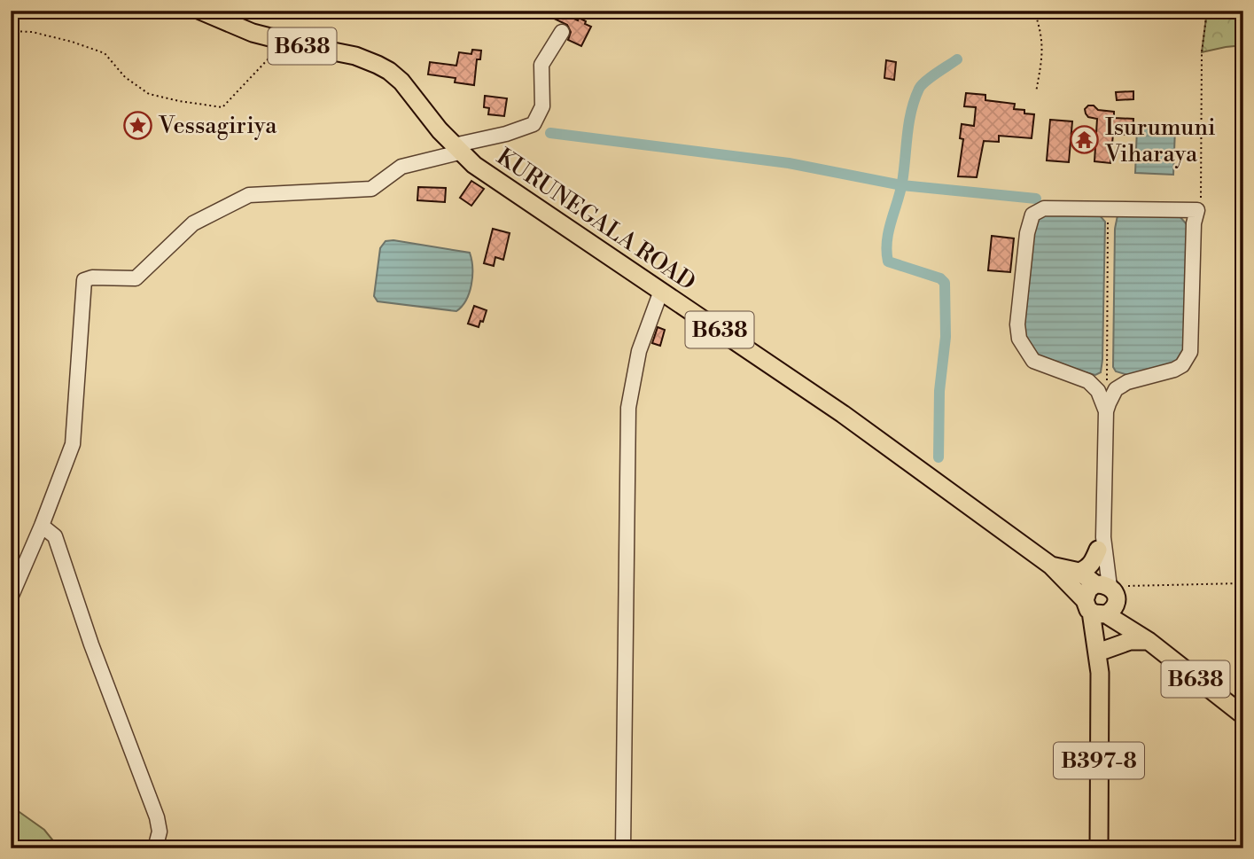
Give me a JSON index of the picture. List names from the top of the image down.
{
  "streets": {
    "main road": ["B638", "KURUNEGALA ROAD", "B397-8"]
  },
  "places": {
    "place": ["Vessagiriya"],
    "temple": ["Isurumuni Viharaya"]
  }
}
